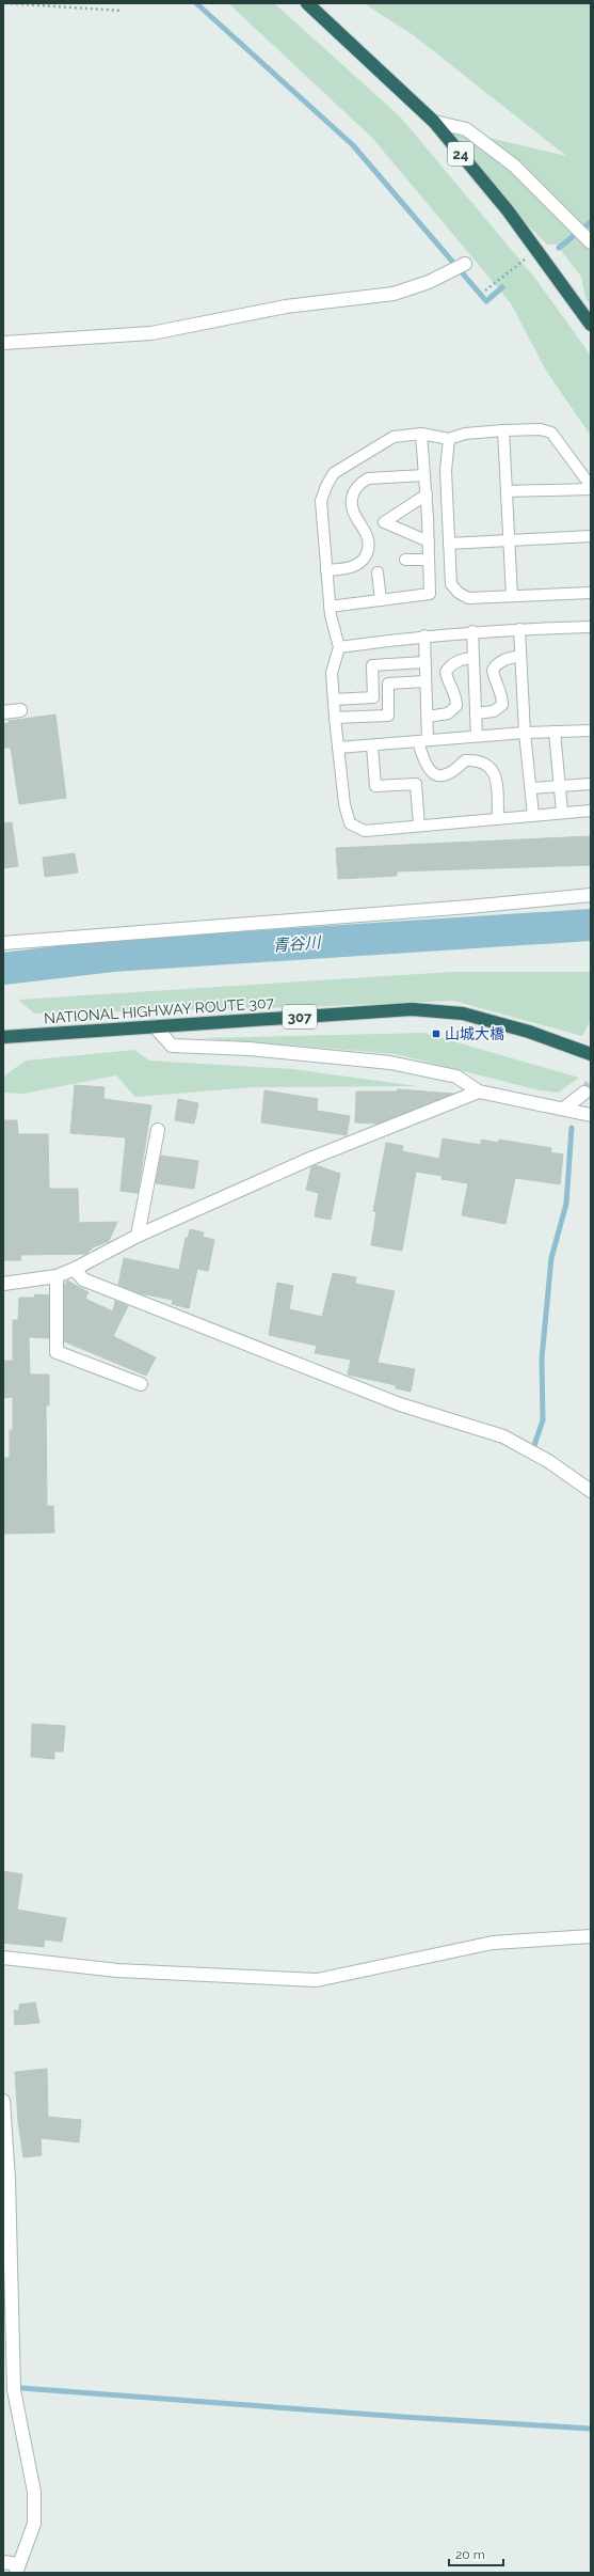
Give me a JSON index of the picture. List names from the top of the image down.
{
  "streets": {
    "highway": ["24", "NATIONAL HIGHWAY ROUTE 307", "307"]
  },
  "water": ["青谷川"],
  "places": {
    "transit": ["山城大橋"]
  },
  "scale_bar": "20 m"
}
